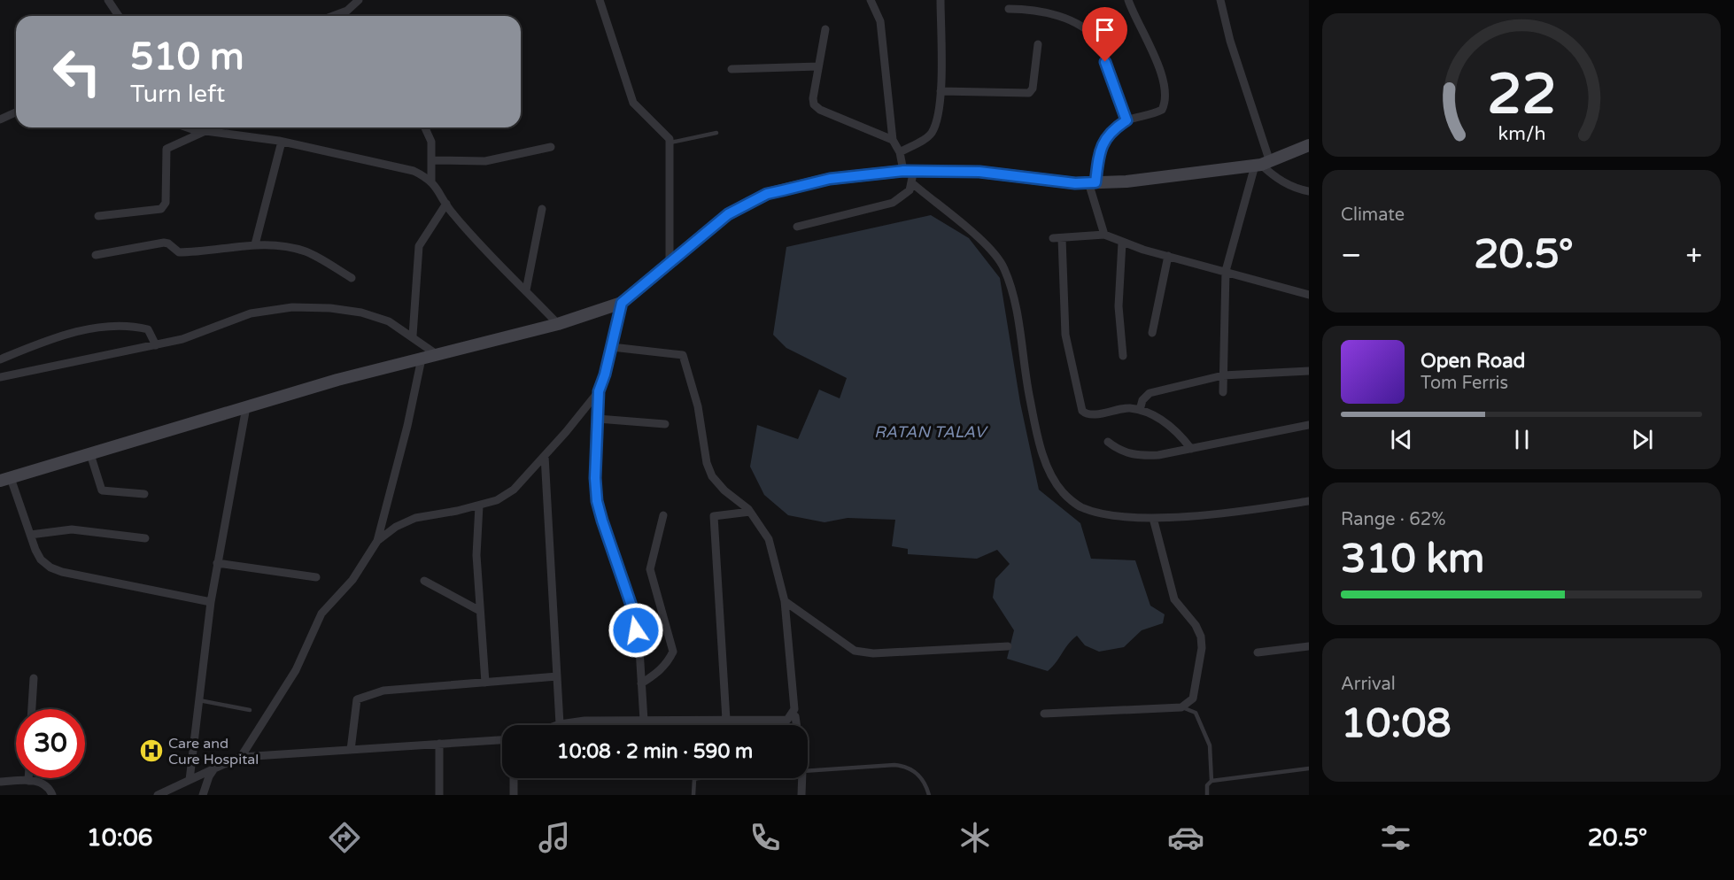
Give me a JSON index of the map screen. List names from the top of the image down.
{
  "water": ["RATAN TALAV"],
  "places": {
    "hospital": ["Care and Cure Hospital"]
  },
  "page": {
    "turn": ["510 m", "Turn left"],
    "tile": [
      "Climate",
      ["Range · 62%", "310 km"],
      ["Arrival", "10:08"]
    ],
    "heat": ["−", "20.5°", "+"],
    "song": ["Open Road", "Tom Ferris"],
    "limit": "30",
    "trip": "10:08 · 2 min · 590 m",
    "tabs": ["10:06", "20.5°"],
    "gauge": ["22", "km/h"]
  }
}
